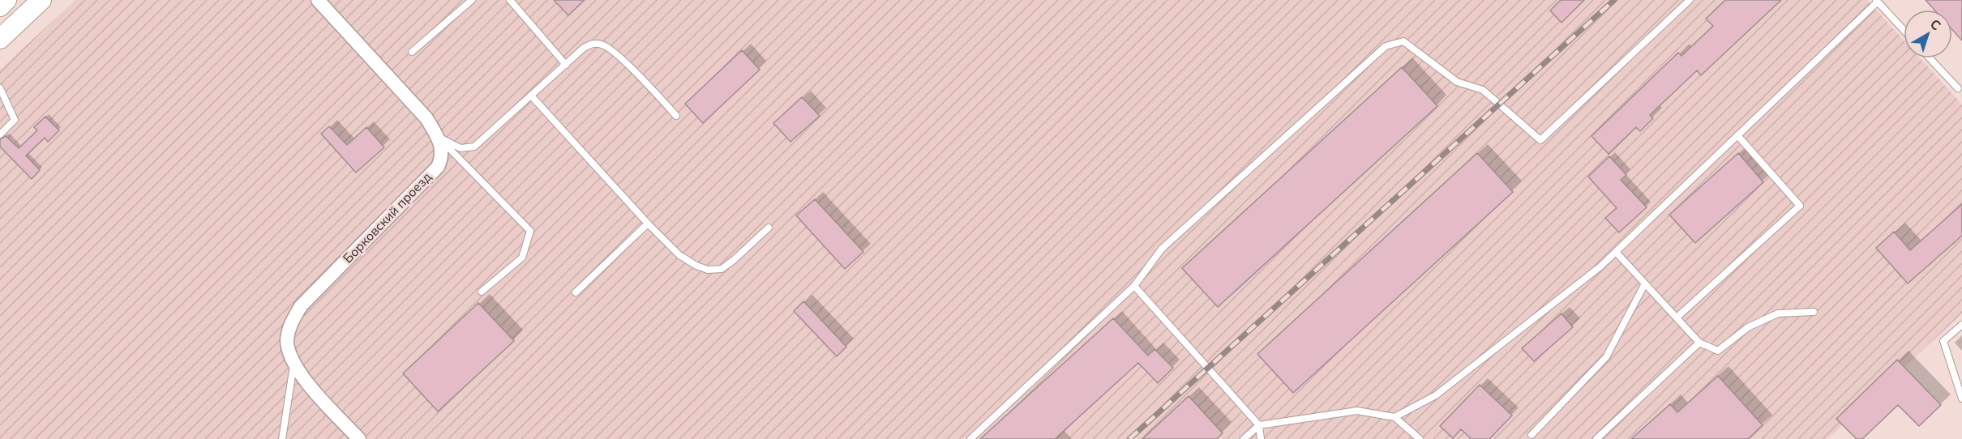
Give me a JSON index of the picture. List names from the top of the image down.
{
  "streets": {
    "street": ["Борковский проезд"]
  },
  "north": "top right"
}
